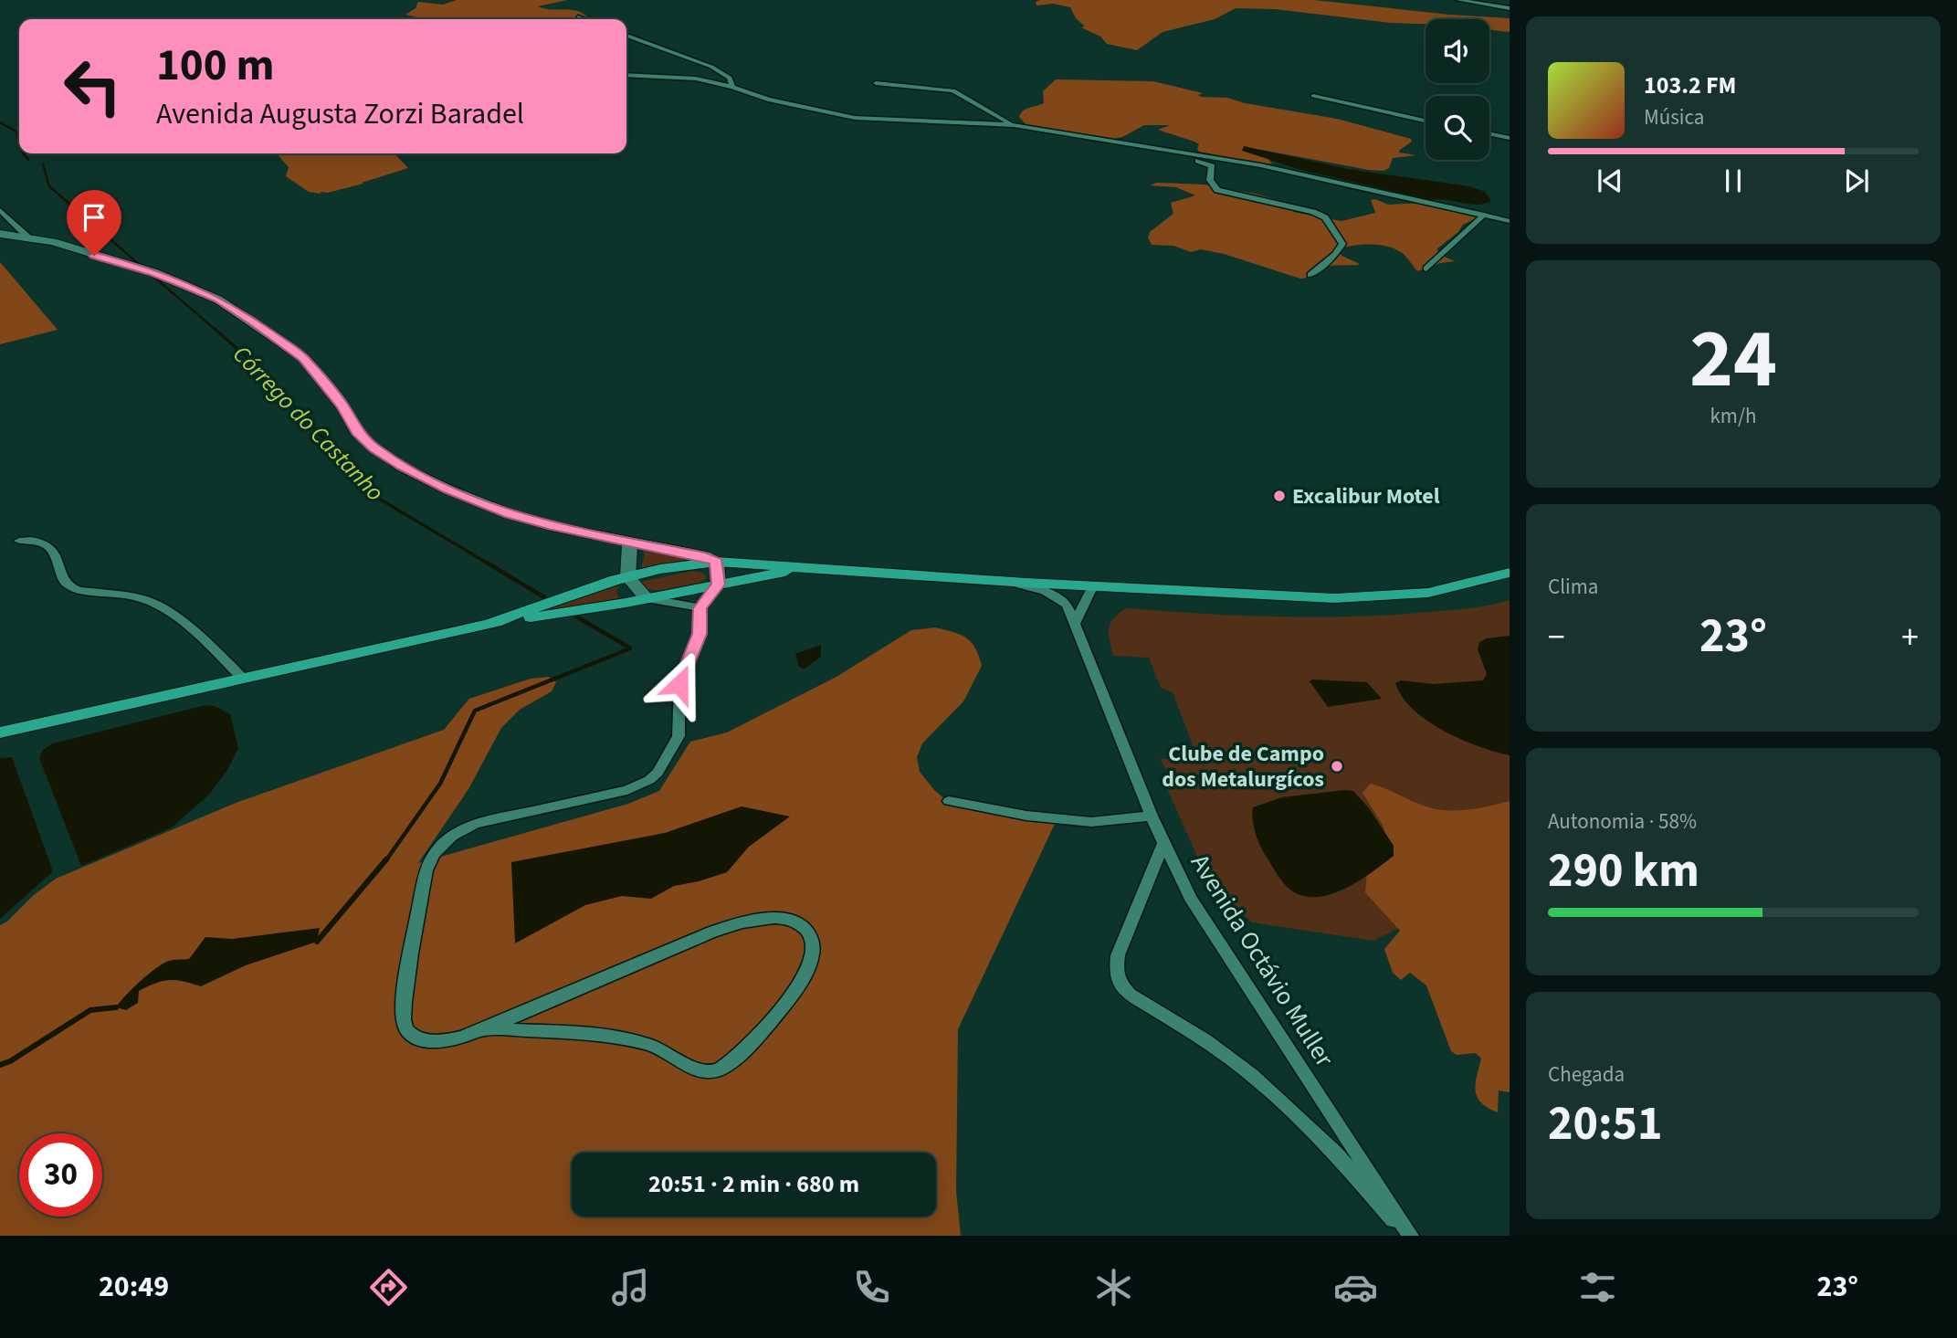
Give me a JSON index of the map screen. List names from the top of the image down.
{
  "streets": {
    "street": ["Avenida Octávio Muller"]
  },
  "water": ["Córrego do Castanho"],
  "places": ["Excalibur Motel", "Clube de Campo dos Metalurgícos"],
  "page": {
    "turn": ["100 m", "Avenida Augusta Zorzi Baradel"],
    "song": ["103.2 FM", "Música"],
    "tile": [
      ["24", "km/h"],
      "Clima",
      ["Autonomia · 58%", "290 km"],
      ["Chegada", "20:51"]
    ],
    "heat": ["−", "23°", "+"],
    "limit": "30",
    "trip": "20:51 · 2 min · 680 m",
    "tabs": ["20:49", "23°"]
  }
}
